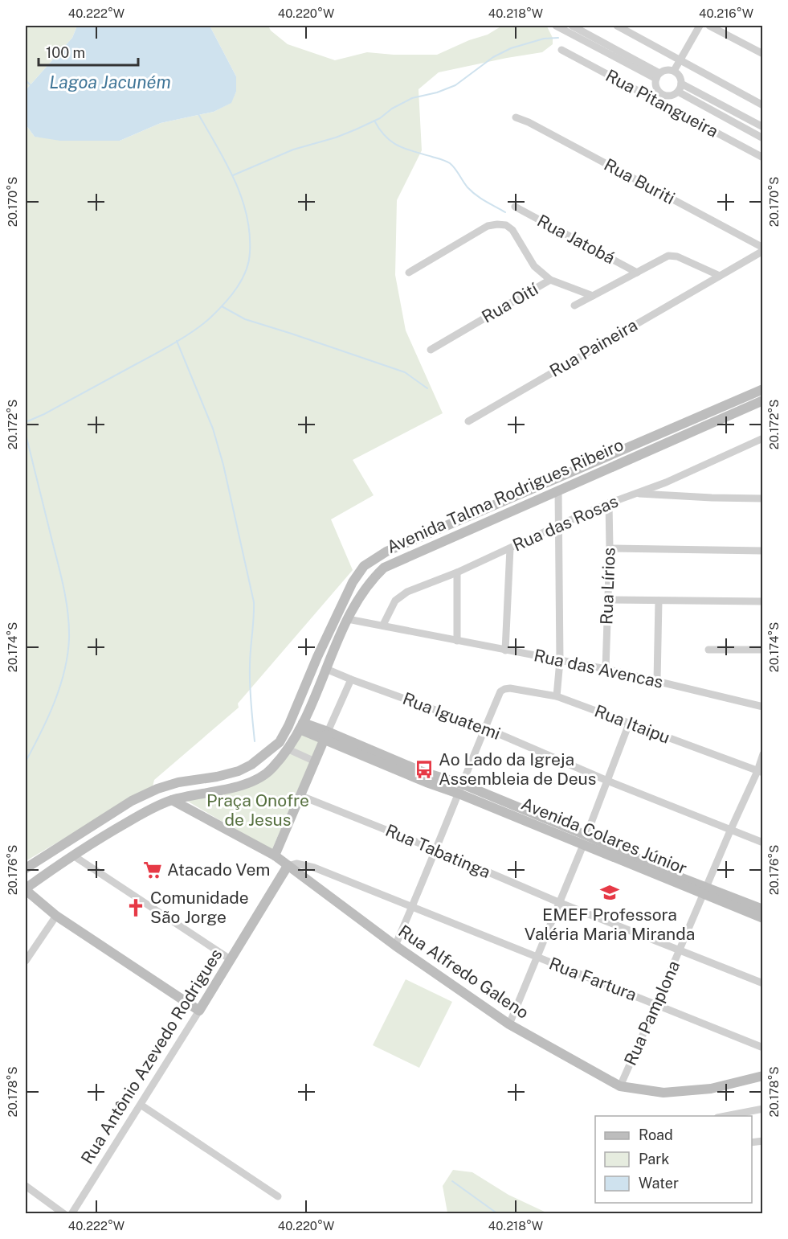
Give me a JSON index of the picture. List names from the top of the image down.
{
  "streets": {
    "main road": [
      "Avenida Talma Rodrigues Ribeiro",
      "Avenida Colares Júnior",
      "Rua Alfredo Galeno",
      "Rua Antônio Azevedo Rodrigues"
    ],
    "street": [
      "Rua Pitangueira",
      "Rua Buriti",
      "Rua Jatobá",
      "Rua Oití",
      "Rua Paineira",
      "Rua das Rosas",
      "Rua Lírios",
      "Rua das Avencas",
      "Rua Iguatemi",
      "Rua Itaipu",
      "Rua Tabatinga",
      "Rua Fartura",
      "Rua Pamplona"
    ]
  },
  "crossings": [
    ["Rua Buriti", "Rua Paineira"],
    ["Avenida Talma Rodrigues Ribeiro", "Rua das Avencas"],
    ["Avenida Talma Rodrigues Ribeiro", "Rua Iguatemi"],
    ["Avenida Talma Rodrigues Ribeiro", "Avenida Colares Júnior"],
    ["Avenida Talma Rodrigues Ribeiro", "Rua Alfredo Galeno"],
    ["Rua das Rosas", "Rua Lírios"],
    ["Rua das Rosas", "Rua das Avencas"],
    ["Rua Lírios", "Rua das Avencas"],
    ["Rua Iguatemi", "Rua Itaipu"],
    ["Rua Iguatemi", "Rua Pamplona"],
    ["Rua Itaipu", "Rua Pamplona"],
    ["Avenida Colares Júnior", "Rua Pamplona"],
    ["Rua Tabatinga", "Rua Pamplona"],
    ["Rua Alfredo Galeno", "Rua Fartura"],
    ["Rua Alfredo Galeno", "Rua Pamplona"],
    ["Rua Alfredo Galeno", "Rua Antônio Azevedo Rodrigues"],
    ["Rua Fartura", "Rua Pamplona"],
    ["Rua Fartura", "Rua Antônio Azevedo Rodrigues"]
  ],
  "water": ["Lagoa Jacuném"],
  "parks": ["Praça Onofre de Jesus"],
  "places": {
    "bus stop": ["Ao Lado da Igreja Assembleia de Deus"],
    "supermarket": ["Atacado Vem"],
    "school or university": ["EMEF Professora Valéria Maria Miranda"],
    "church": ["Comunidade São Jorge"]
  },
  "legend": ["Road", "Park", "Water"],
  "scale_bar": "100 m",
  "coordinates": [
    "40.222°W",
    "40.220°W",
    "40.218°W",
    "40.216°W",
    "20.170°S",
    "20.172°S",
    "20.174°S",
    "20.176°S",
    "20.178°S"
  ]
}
